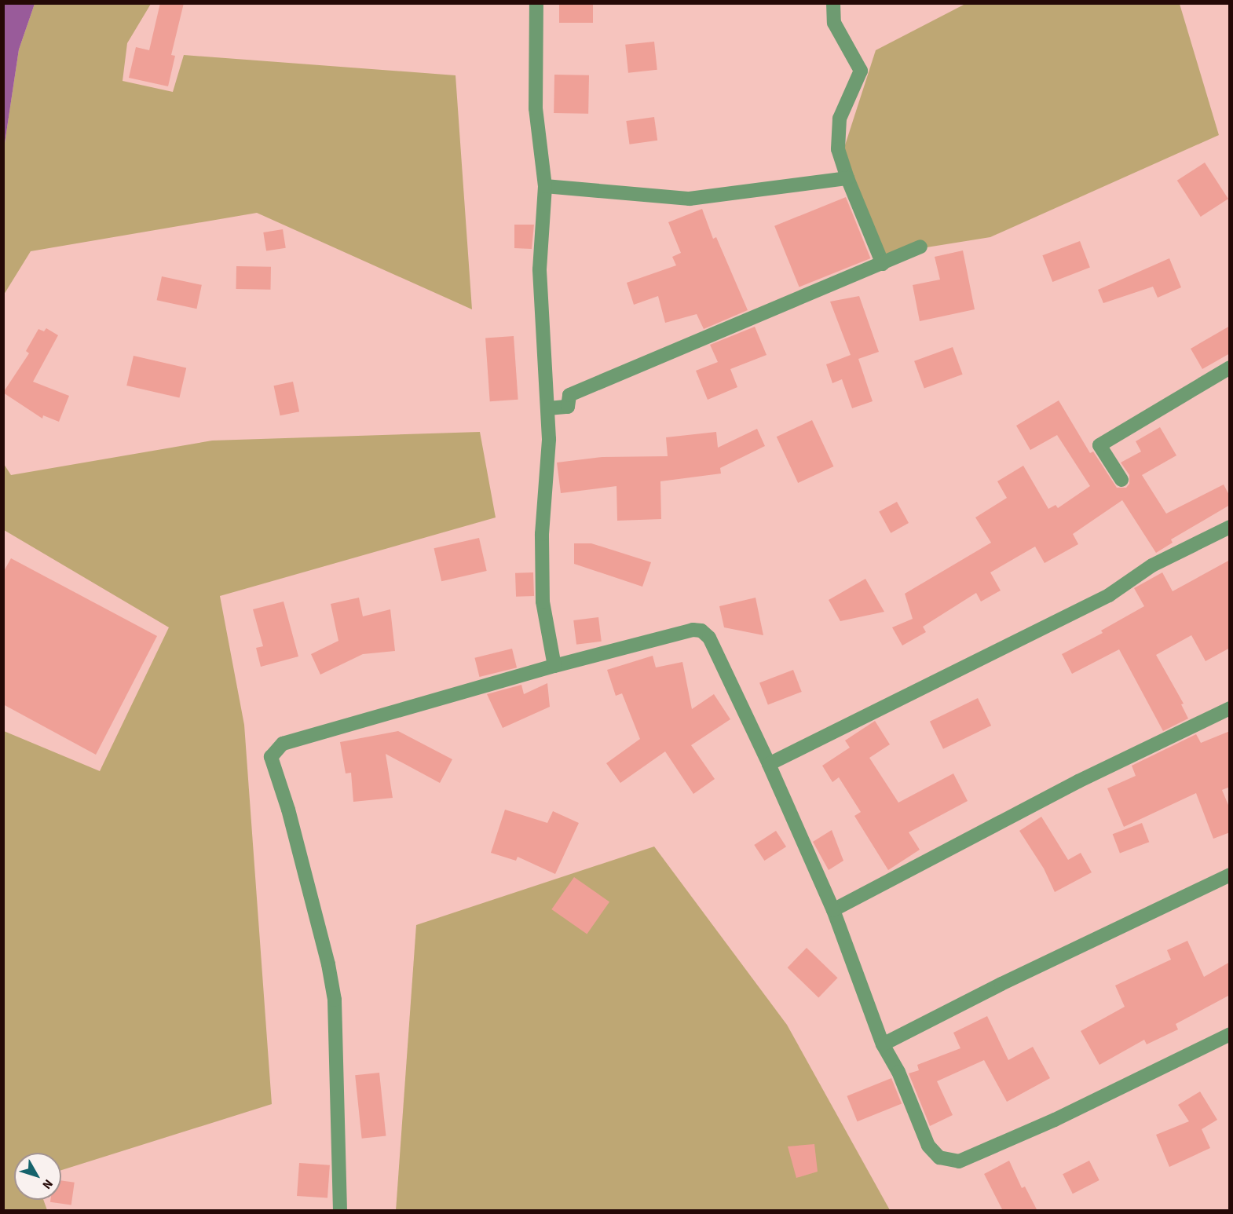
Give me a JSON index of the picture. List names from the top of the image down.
{
  "north": "bottom right"
}
